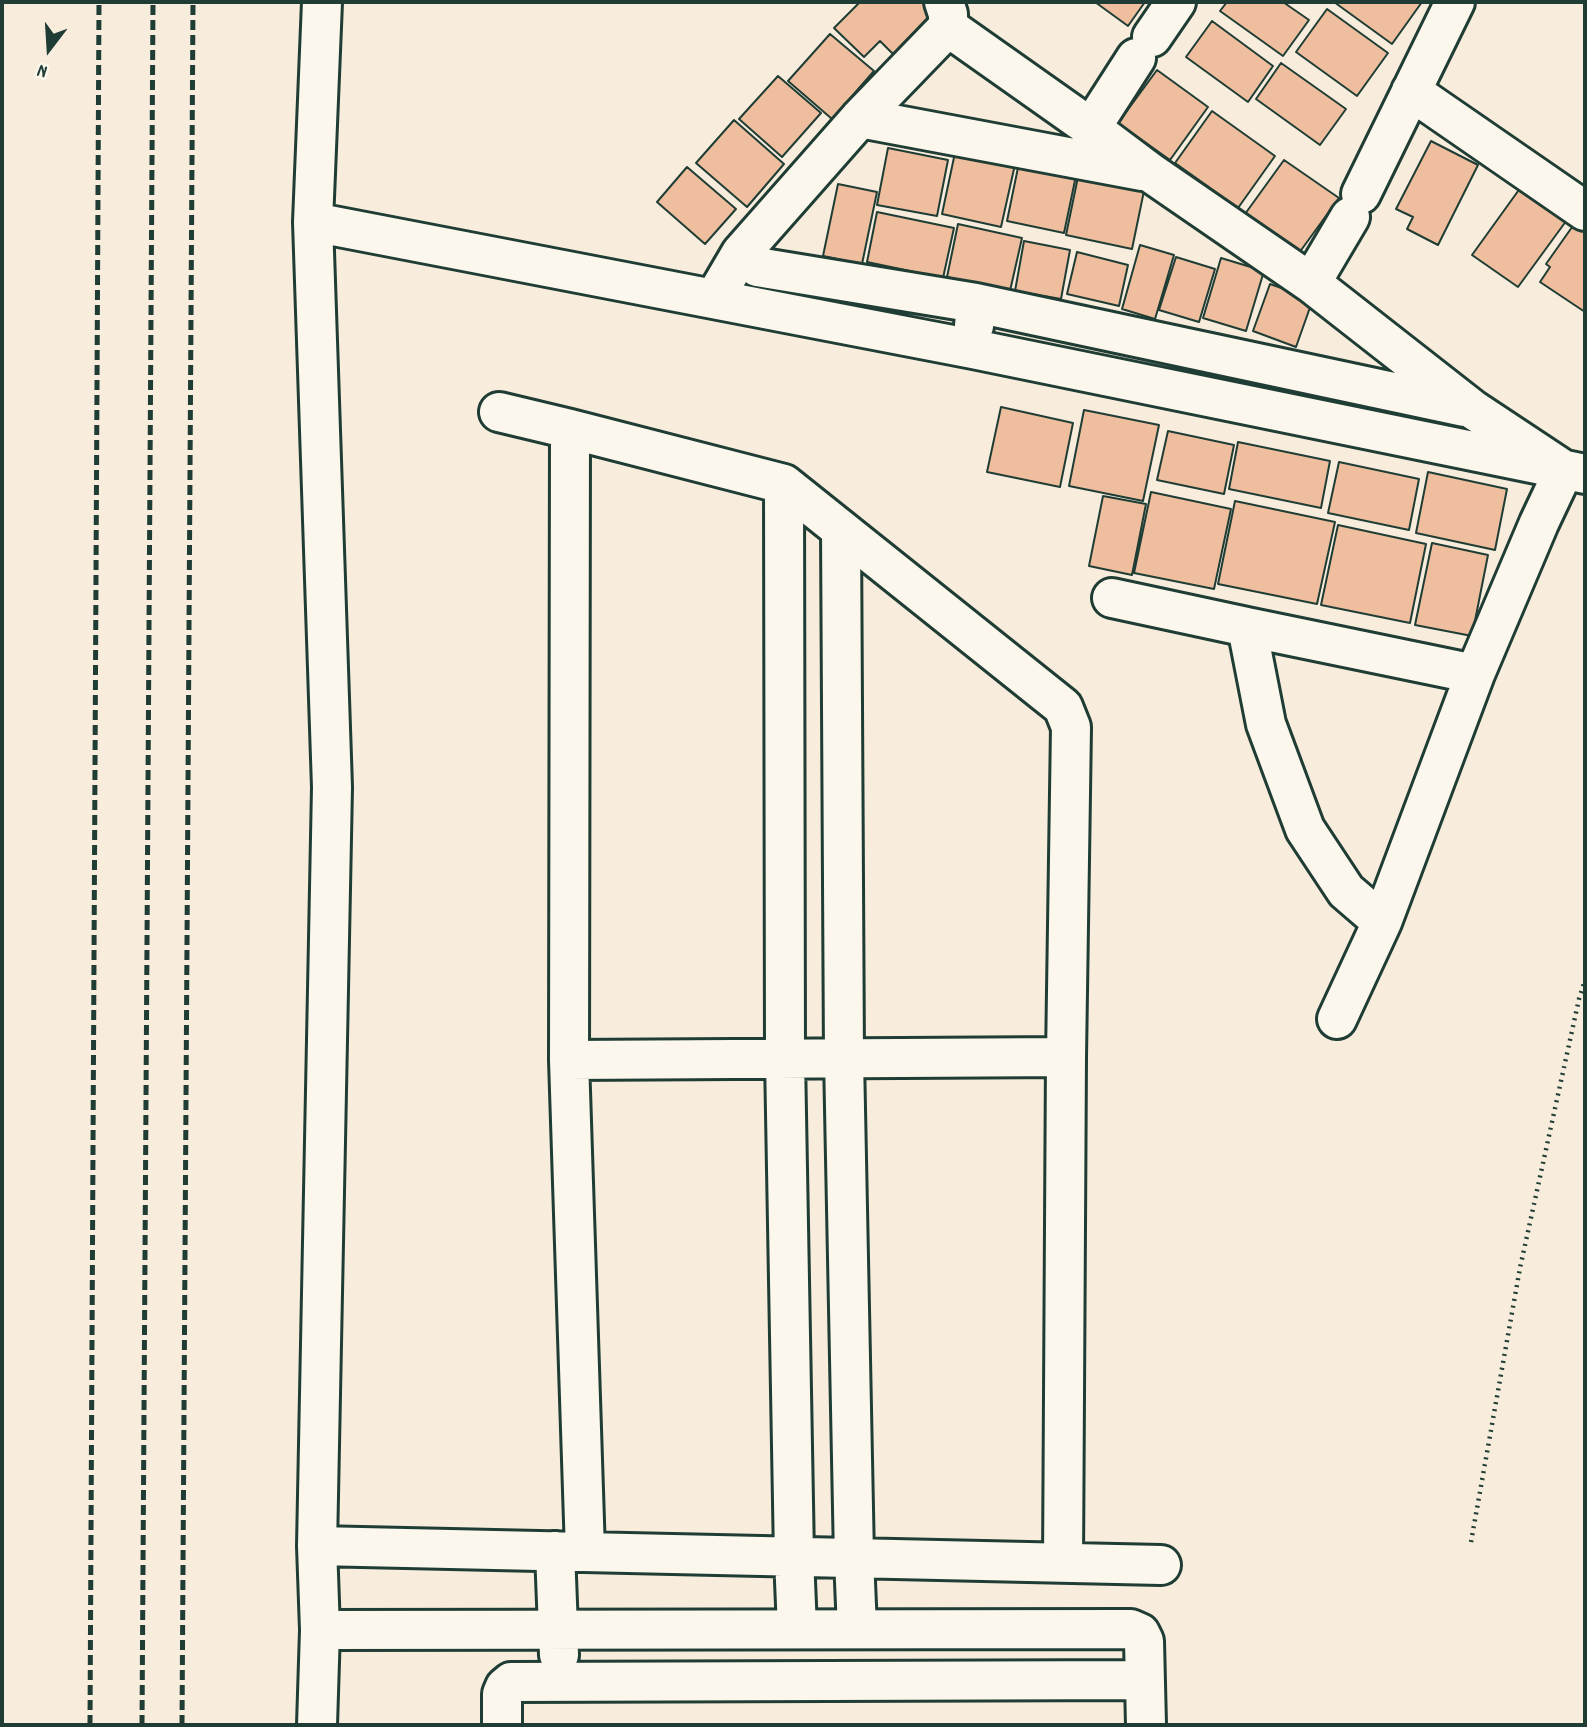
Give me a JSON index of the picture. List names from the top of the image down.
{
  "north": "bottom"
}
